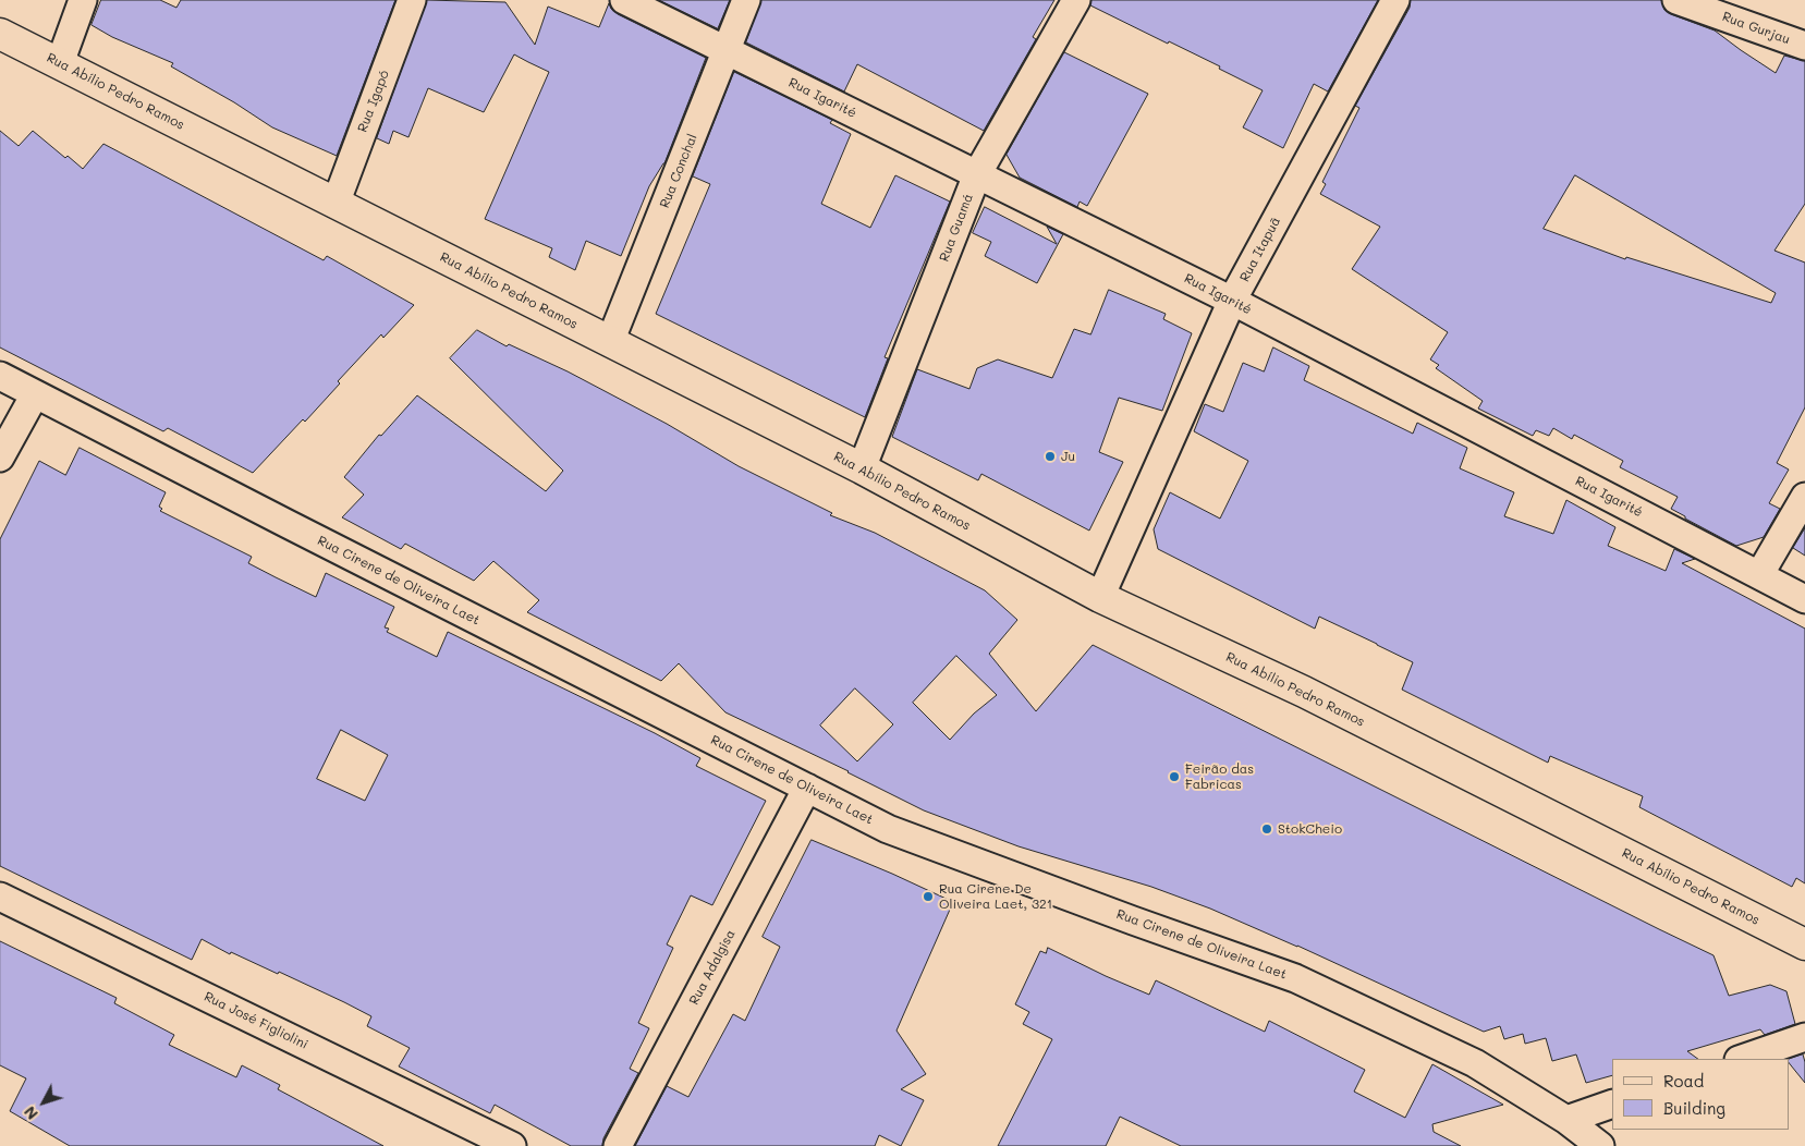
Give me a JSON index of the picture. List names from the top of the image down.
{
  "streets": {
    "main road": ["Rua Abílio Pedro Ramos"],
    "street": [
      "Rua Gurjau",
      "Rua Igarité",
      "Rua Igapó",
      "Rua Conchal",
      "Rua Guamá",
      "Rua Itapuã",
      "Rua Cirene de Oliveira Laet",
      "Rua Adalgisa",
      "Rua José Figliolini"
    ]
  },
  "crossings": [
    ["Rua Abílio Pedro Ramos", "Rua Igapó"],
    ["Rua Abílio Pedro Ramos", "Rua Conchal"],
    ["Rua Abílio Pedro Ramos", "Rua Guamá"],
    ["Rua Abílio Pedro Ramos", "Rua Itapuã"],
    ["Rua Igarité", "Rua Conchal"],
    ["Rua Igarité", "Rua Guamá"],
    ["Rua Igarité", "Rua Itapuã"],
    ["Rua Cirene de Oliveira Laet", "Rua Adalgisa"]
  ],
  "places": [
    "Ju",
    "Feirão das Fabricas",
    "StokCheio",
    "Rua Cirene De Oliveira Laet, 321"
  ],
  "legend": ["Road", "Building"],
  "north": "bottom left"
}
